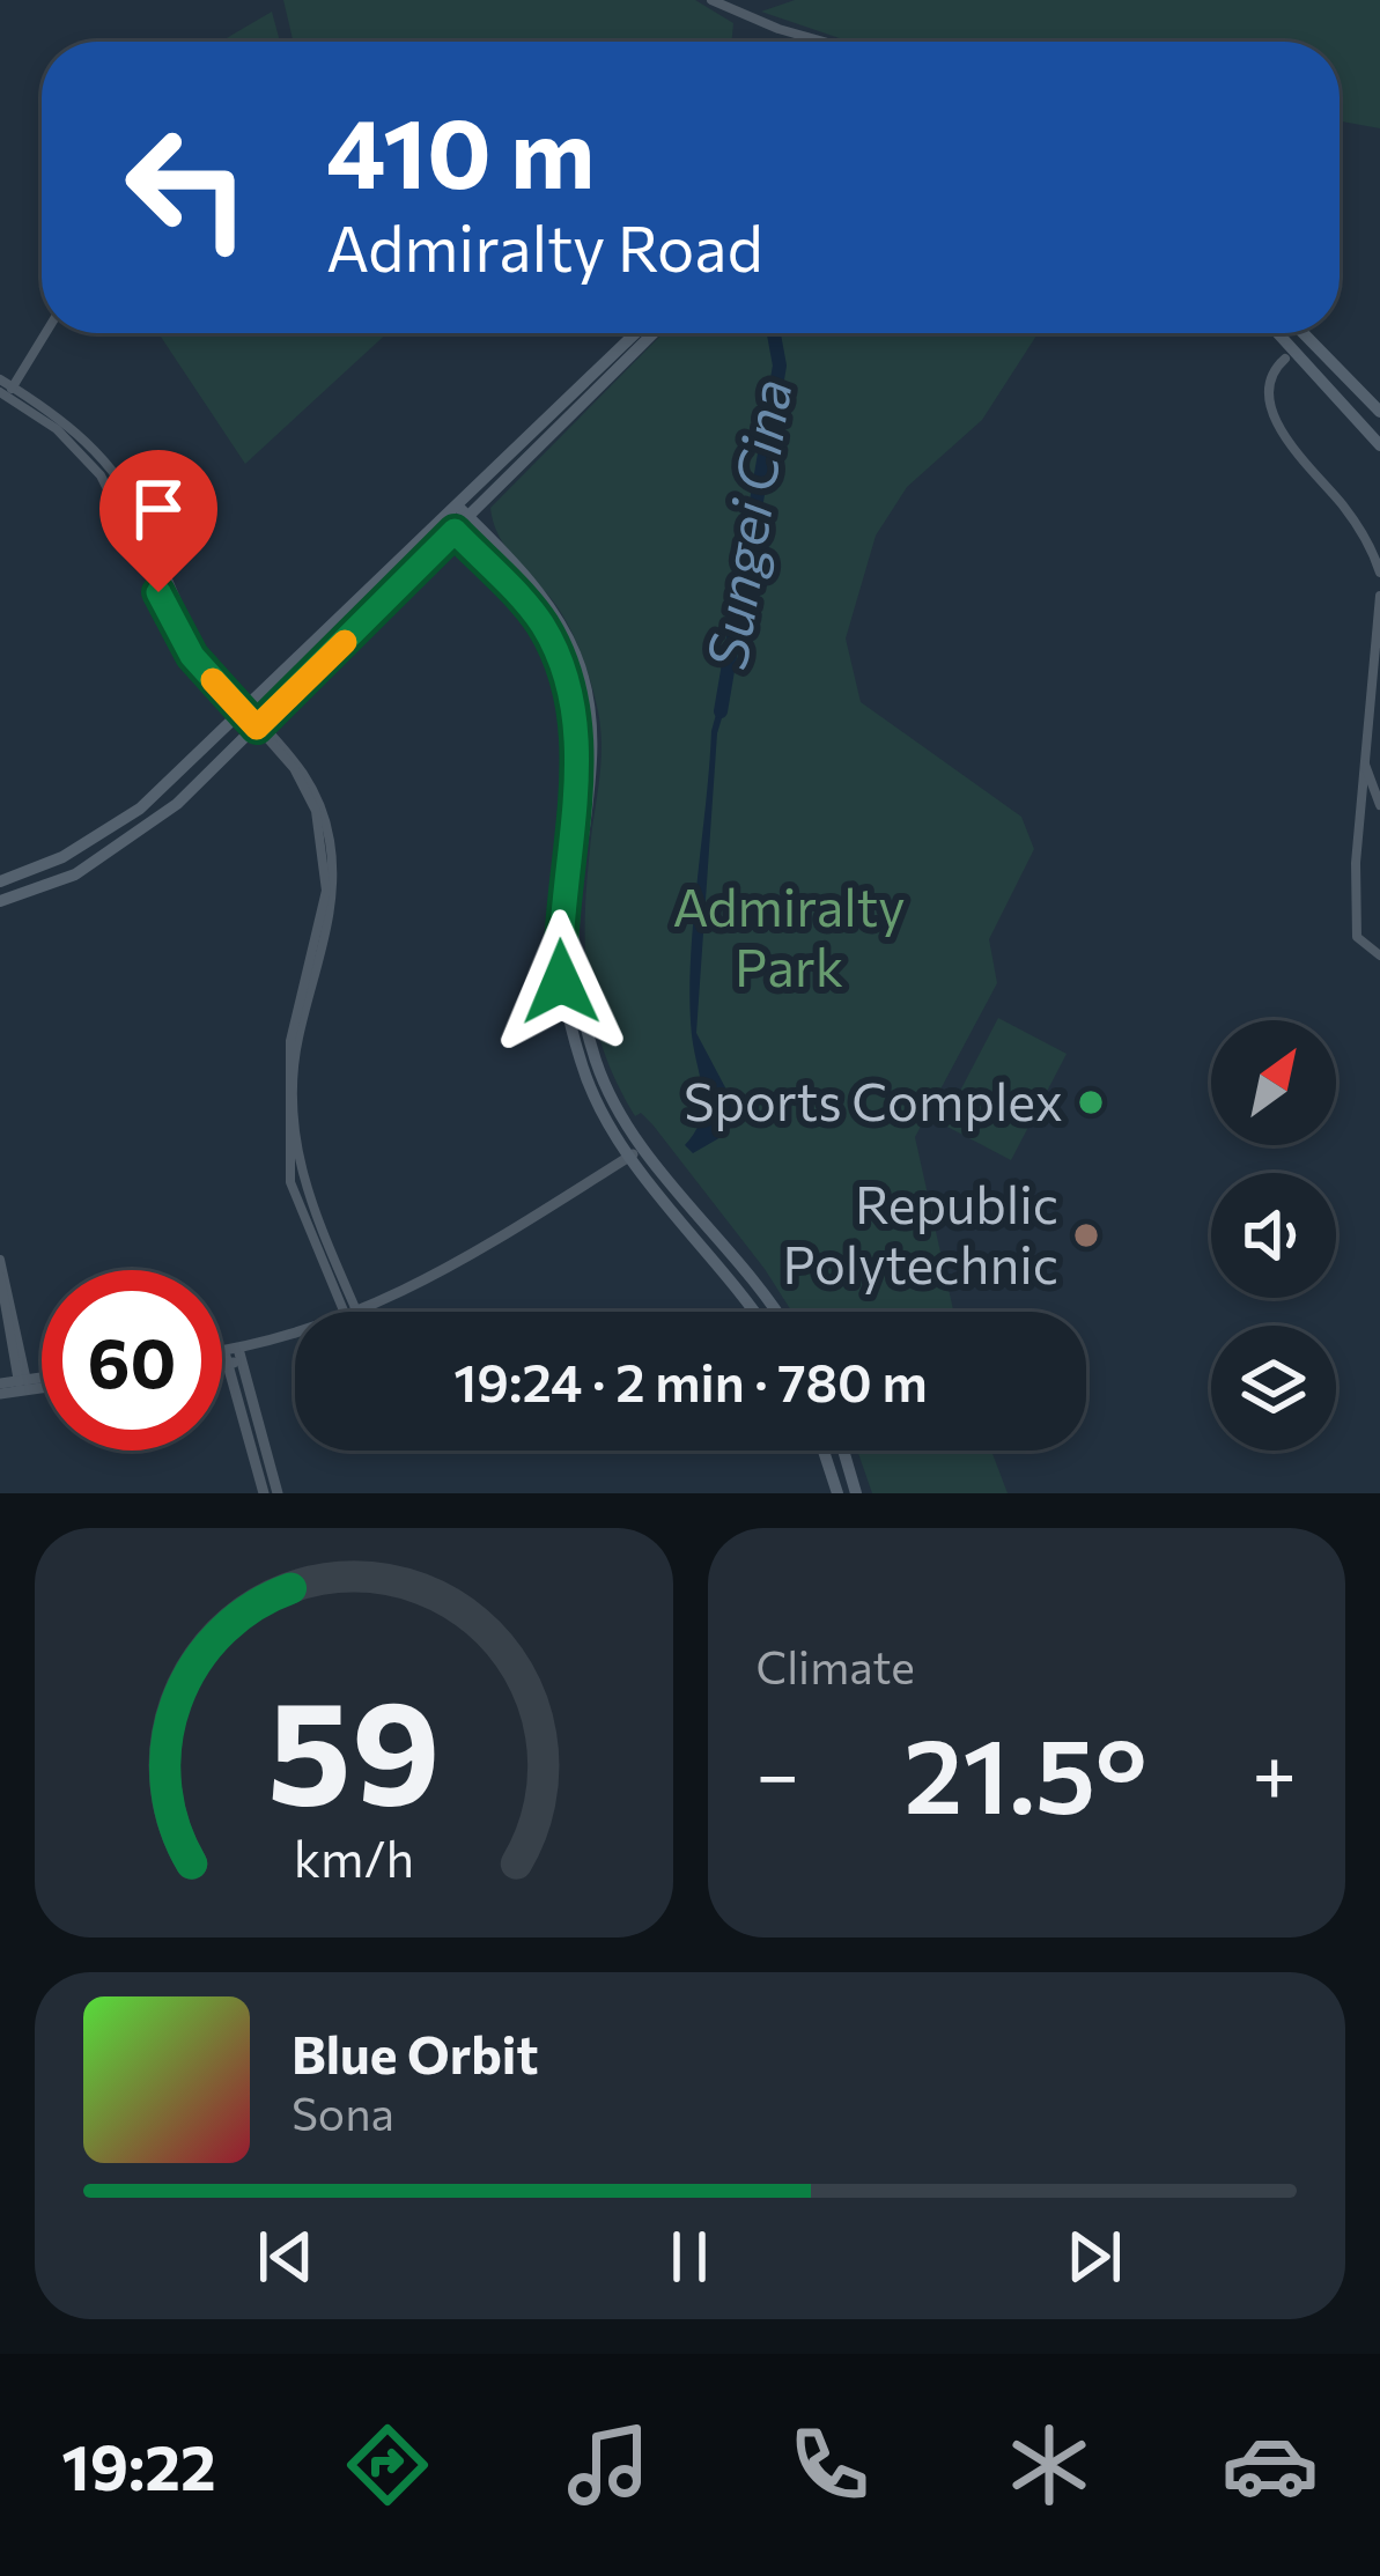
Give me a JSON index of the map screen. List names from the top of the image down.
{
  "water": ["Sungei Cina"],
  "parks": ["Admiralty Park"],
  "places": ["Sports Complex", "Republic Polytechnic"],
  "north": "top right",
  "page": {
    "turn": ["410 m", "Admiralty Road"],
    "limit": "60",
    "trip": "19:24 · 2 min · 780 m",
    "tile": "Climate",
    "heat": ["−", "21.5°", "+"],
    "song": ["Blue Orbit", "Sona"],
    "tabs": "19:22",
    "gauge": ["59", "km/h"]
  }
}
